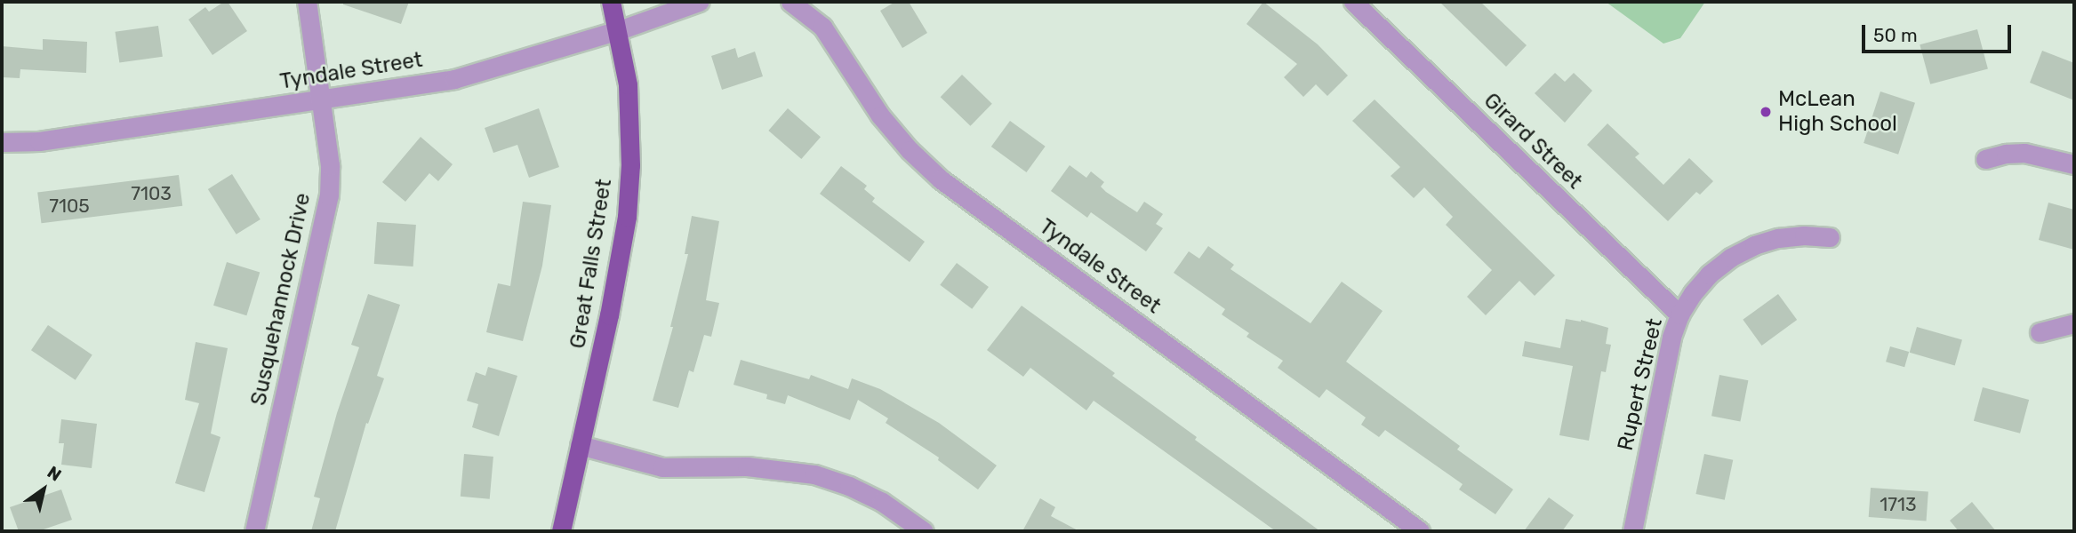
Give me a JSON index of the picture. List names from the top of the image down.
{
  "streets": {
    "main road": ["Great Falls Street"],
    "street": [
      "Tyndale Street",
      "Girard Street",
      "Susquehannock Drive",
      "Rupert Street"
    ]
  },
  "crossings": [
    ["Tyndale Street", "Great Falls Street"],
    ["Tyndale Street", "Susquehannock Drive"],
    ["Girard Street", "Rupert Street"]
  ],
  "places": ["McLean High School"],
  "house_numbers": ["7103", "7105", "1713"],
  "scale_bar": "50 m",
  "north": "top right"
}
